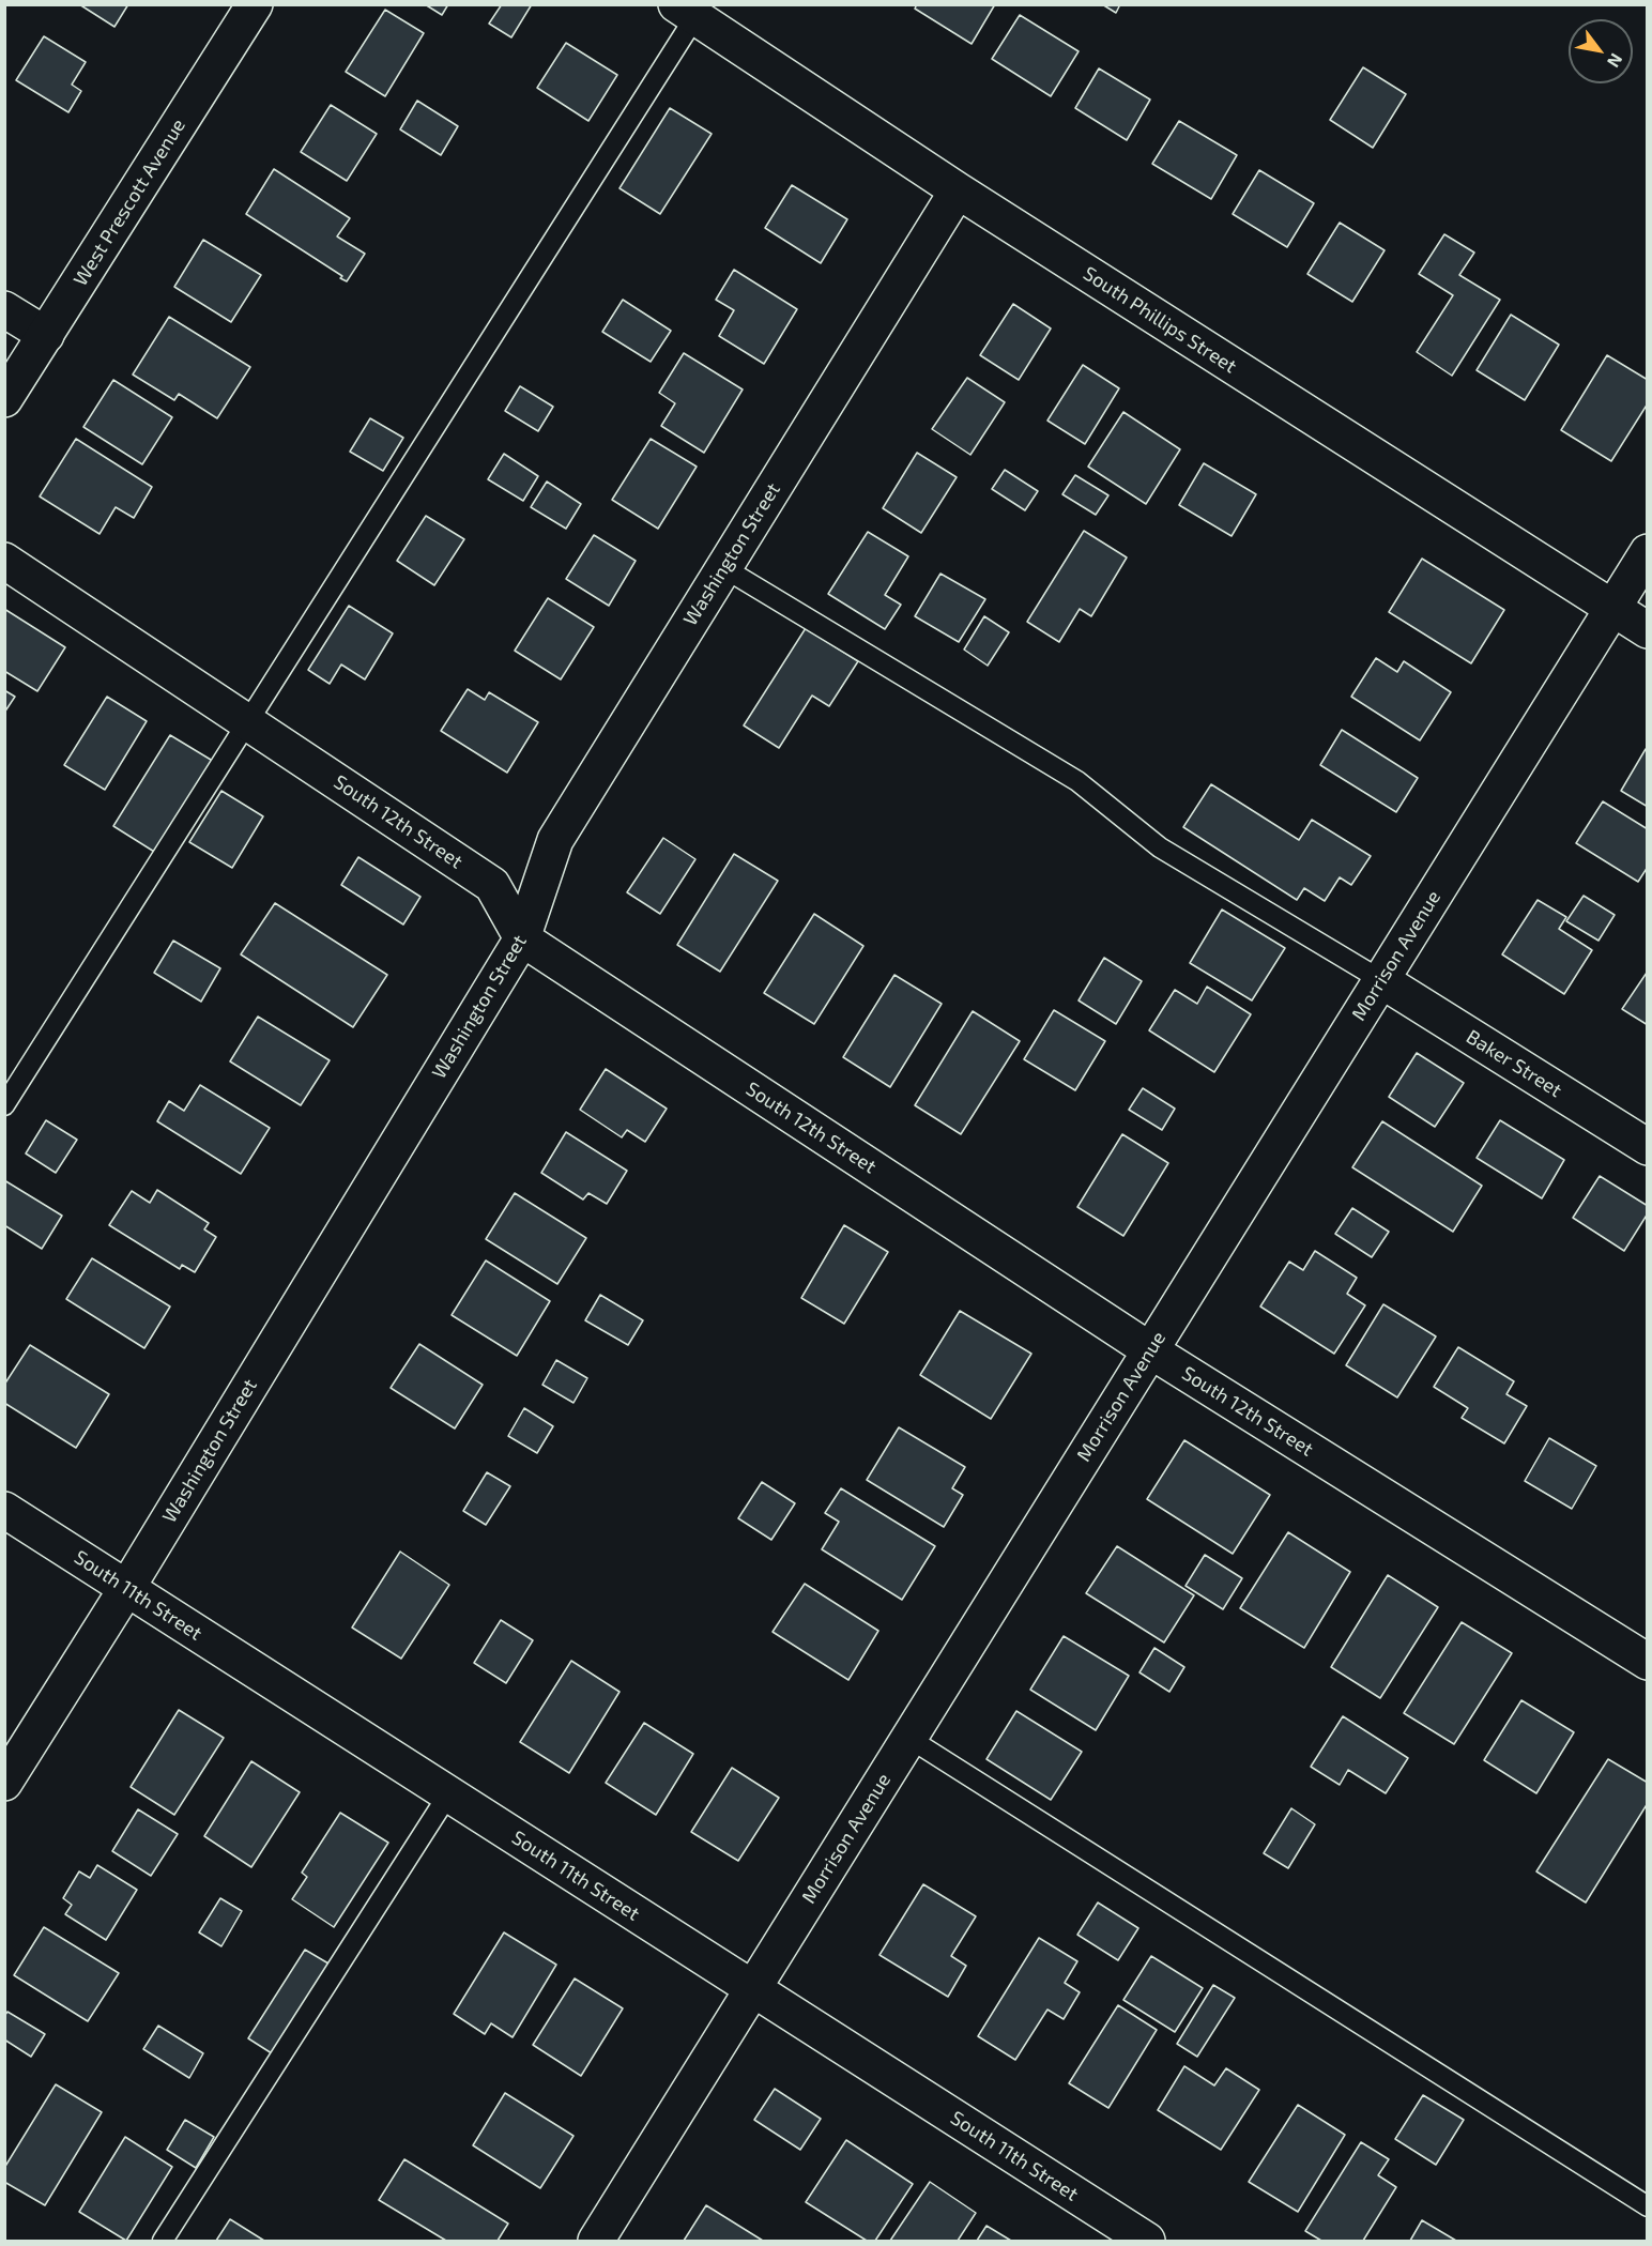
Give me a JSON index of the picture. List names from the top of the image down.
{
  "streets": {
    "street": [
      "West Prescott Avenue",
      "South Phillips Street",
      "Washington Street",
      "South 12th Street",
      "Morrison Avenue",
      "Baker Street",
      "South 11th Street"
    ]
  },
  "crossings": [
    ["South Phillips Street", "Washington Street"],
    ["South Phillips Street", "Morrison Avenue"],
    ["Washington Street", "South 12th Street"],
    ["Washington Street", "South 11th Street"],
    ["South 12th Street", "Morrison Avenue"],
    ["Morrison Avenue", "Baker Street"],
    ["Morrison Avenue", "South 11th Street"]
  ],
  "north": "bottom right"
}
